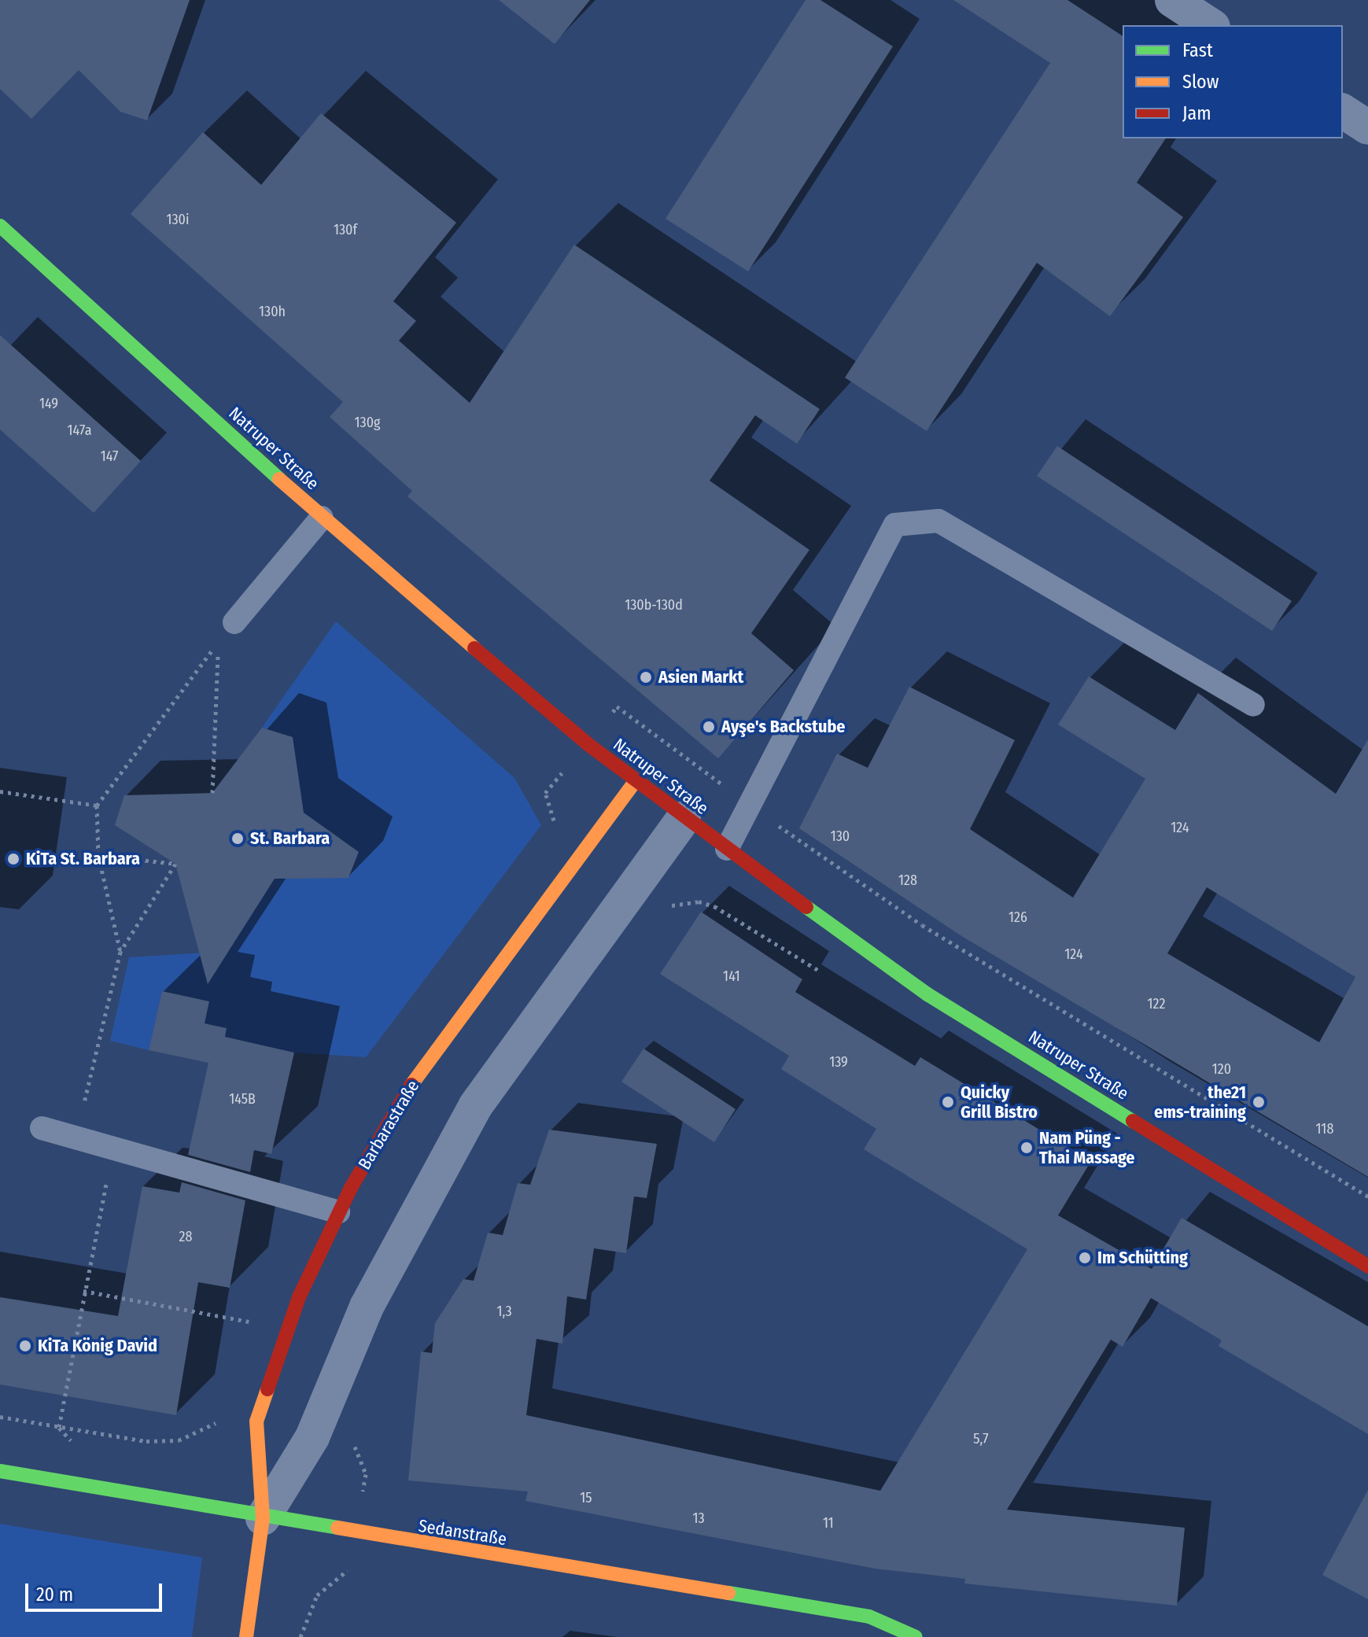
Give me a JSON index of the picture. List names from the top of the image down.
{
  "streets": {
    "street": ["Natruper Straße", "Barbarastraße", "Sedanstraße"]
  },
  "crossings": [
    ["Natruper Straße", "Barbarastraße"],
    ["Barbarastraße", "Sedanstraße"]
  ],
  "places": [
    "Asien Markt",
    "Ayşe's Backstube",
    "St. Barbara",
    "KiTa St. Barbara",
    "Quicky Grill Bistro",
    "the21 ems-training",
    "Nam Püng - Thai Massage",
    "Im Schütting",
    "KiTa König David"
  ],
  "house_numbers": [
    "130i",
    "130f",
    "130h",
    "149",
    "130g",
    "147a",
    "147",
    "130b-130d",
    "124",
    "130",
    "128",
    "126",
    "124",
    "141",
    "122",
    "139",
    "120",
    "145B",
    "118",
    "28",
    "1,3",
    "5,7",
    "15",
    "13",
    "11"
  ],
  "legend": ["Fast", "Slow", "Jam"],
  "scale_bar": "20 m"
}
